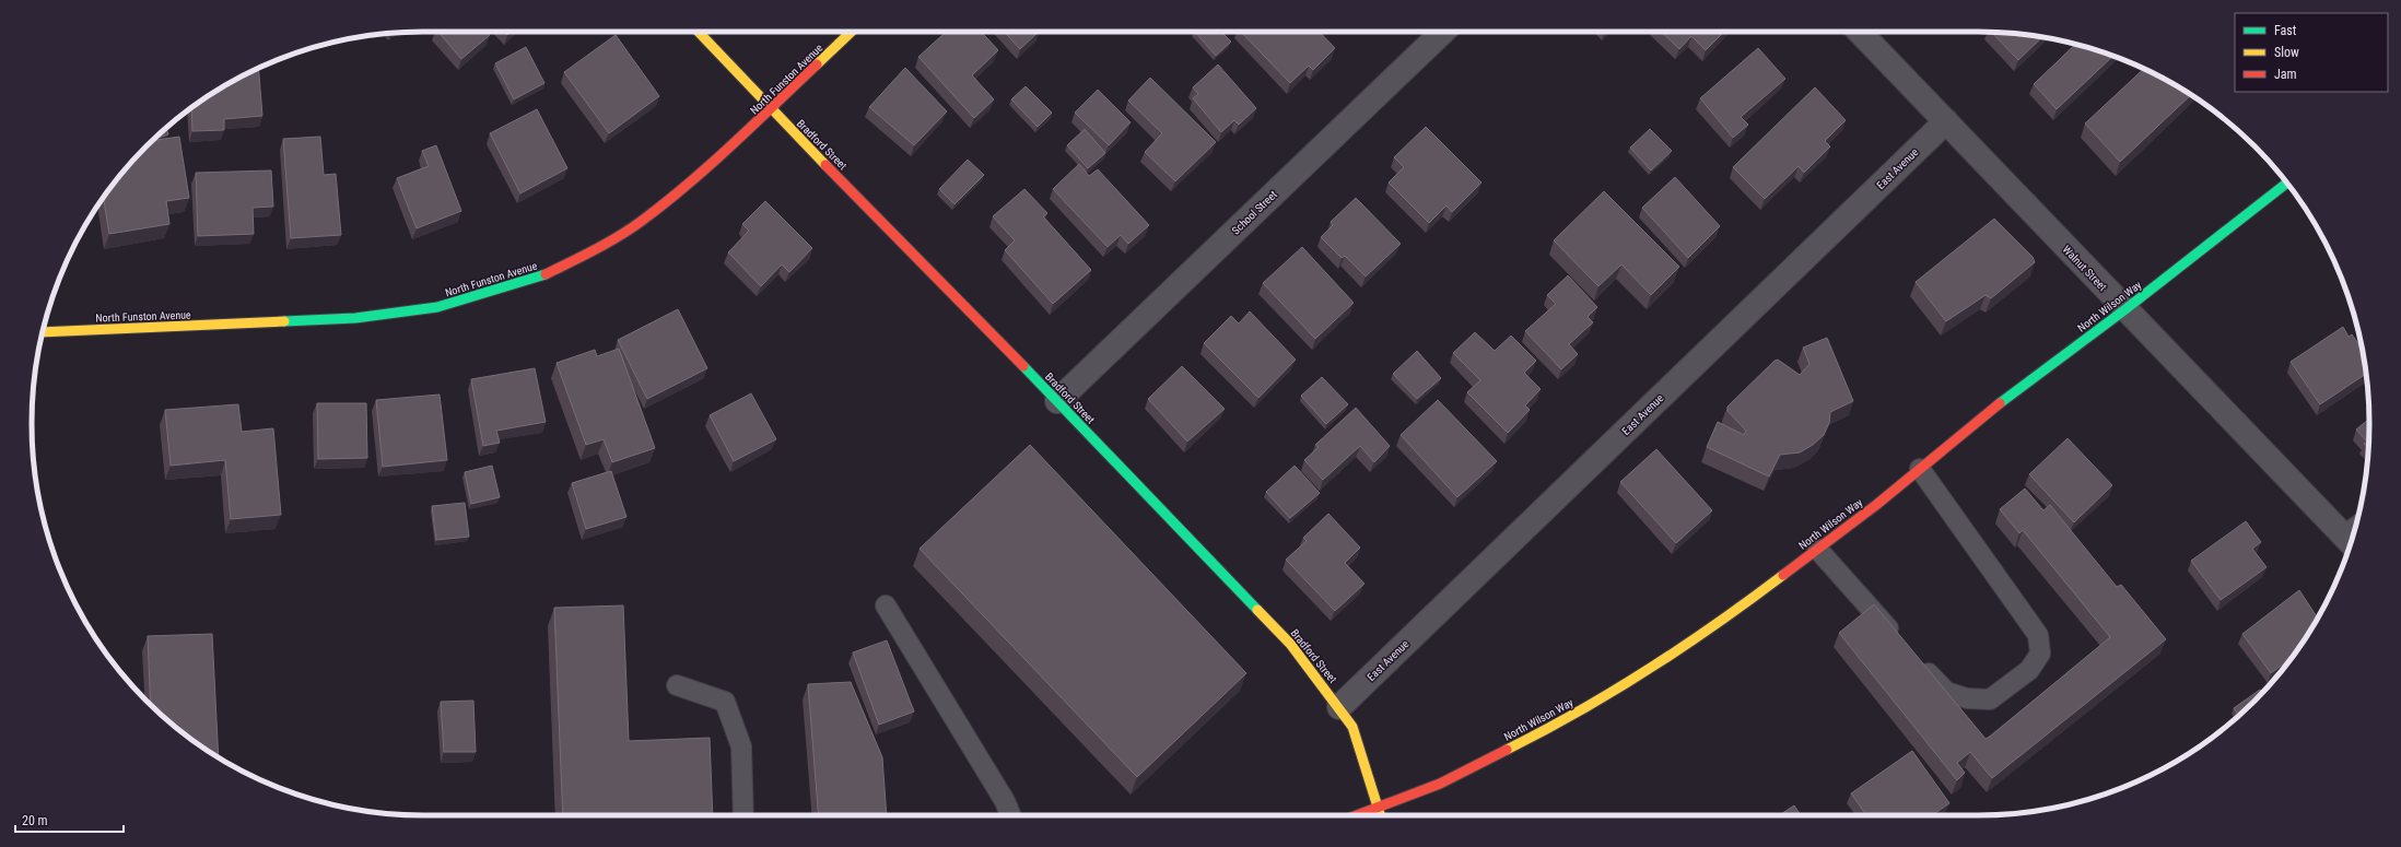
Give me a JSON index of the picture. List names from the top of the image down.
{
  "streets": {
    "street": [
      "North Funston Avenue",
      "Bradford Street",
      "East Avenue",
      "School Street",
      "Walnut Street",
      "North Wilson Way"
    ]
  },
  "crossings": [
    ["North Funston Avenue", "Bradford Street"],
    ["Bradford Street", "East Avenue"],
    ["Bradford Street", "School Street"],
    ["Bradford Street", "North Wilson Way"],
    ["East Avenue", "Walnut Street"],
    ["Walnut Street", "North Wilson Way"]
  ],
  "legend": ["Fast", "Slow", "Jam"],
  "scale_bar": "20 m"
}
